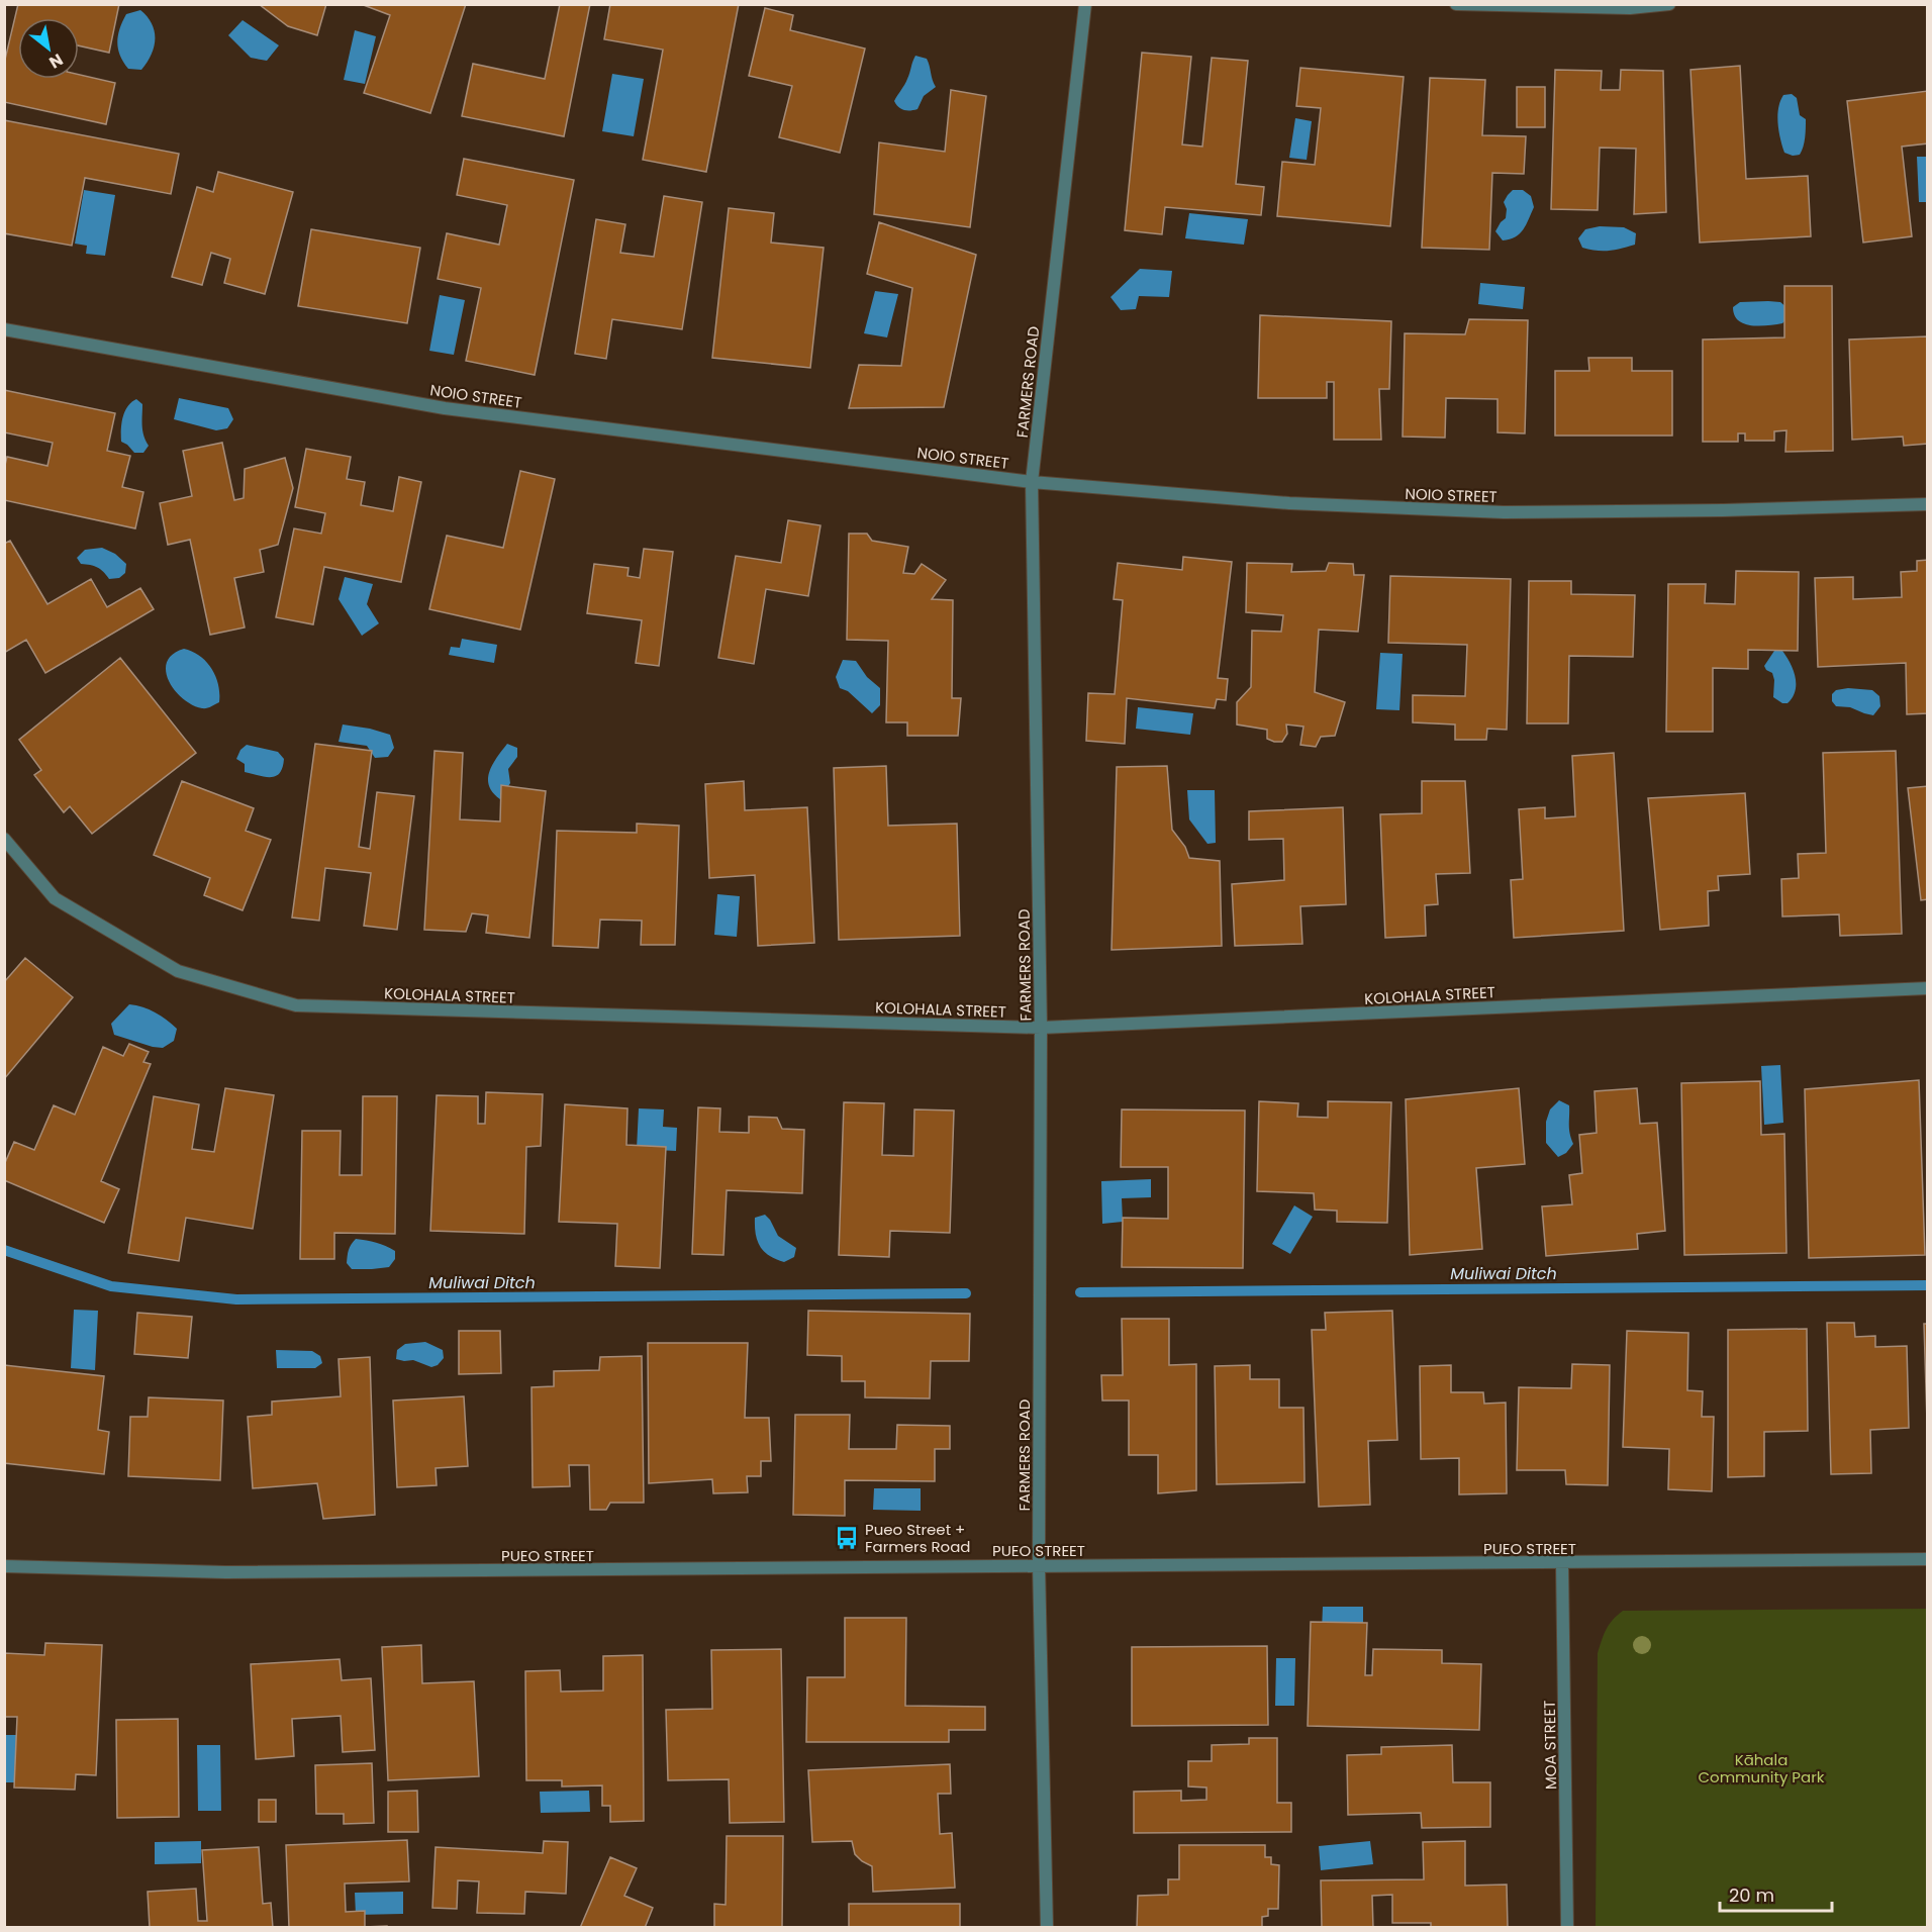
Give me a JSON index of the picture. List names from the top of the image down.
{
  "streets": {
    "street": [
      "FARMERS ROAD",
      "NOIO STREET",
      "KOLOHALA STREET",
      "PUEO STREET",
      "MOA STREET"
    ]
  },
  "crossings": [
    ["FARMERS ROAD", "NOIO STREET"],
    ["FARMERS ROAD", "KOLOHALA STREET"],
    ["FARMERS ROAD", "PUEO STREET"],
    ["PUEO STREET", "MOA STREET"]
  ],
  "water": ["Muliwai Ditch"],
  "parks": ["Kāhala Community Park"],
  "places": {
    "bus stop": ["Pueo Street + Farmers Road"]
  },
  "scale_bar": "20 m",
  "north": "bottom right"
}
